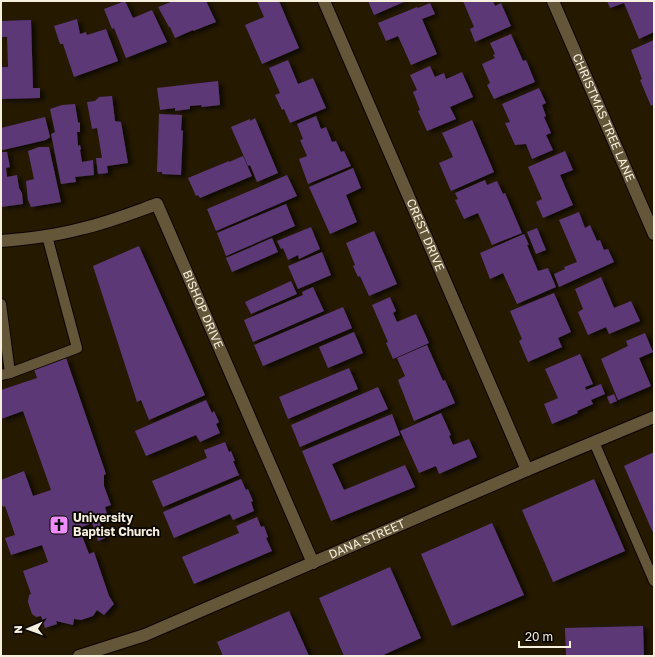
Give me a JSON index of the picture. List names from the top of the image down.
{
  "streets": {
    "street": [
      "CHRISTMAS TREE LANE",
      "CREST DRIVE",
      "BISHOP DRIVE",
      "DANA STREET"
    ]
  },
  "crossings": [
    ["CREST DRIVE", "DANA STREET"],
    ["BISHOP DRIVE", "DANA STREET"]
  ],
  "places": {
    "church": ["University Baptist Church"]
  },
  "scale_bar": "20 m",
  "north": "left"
}
